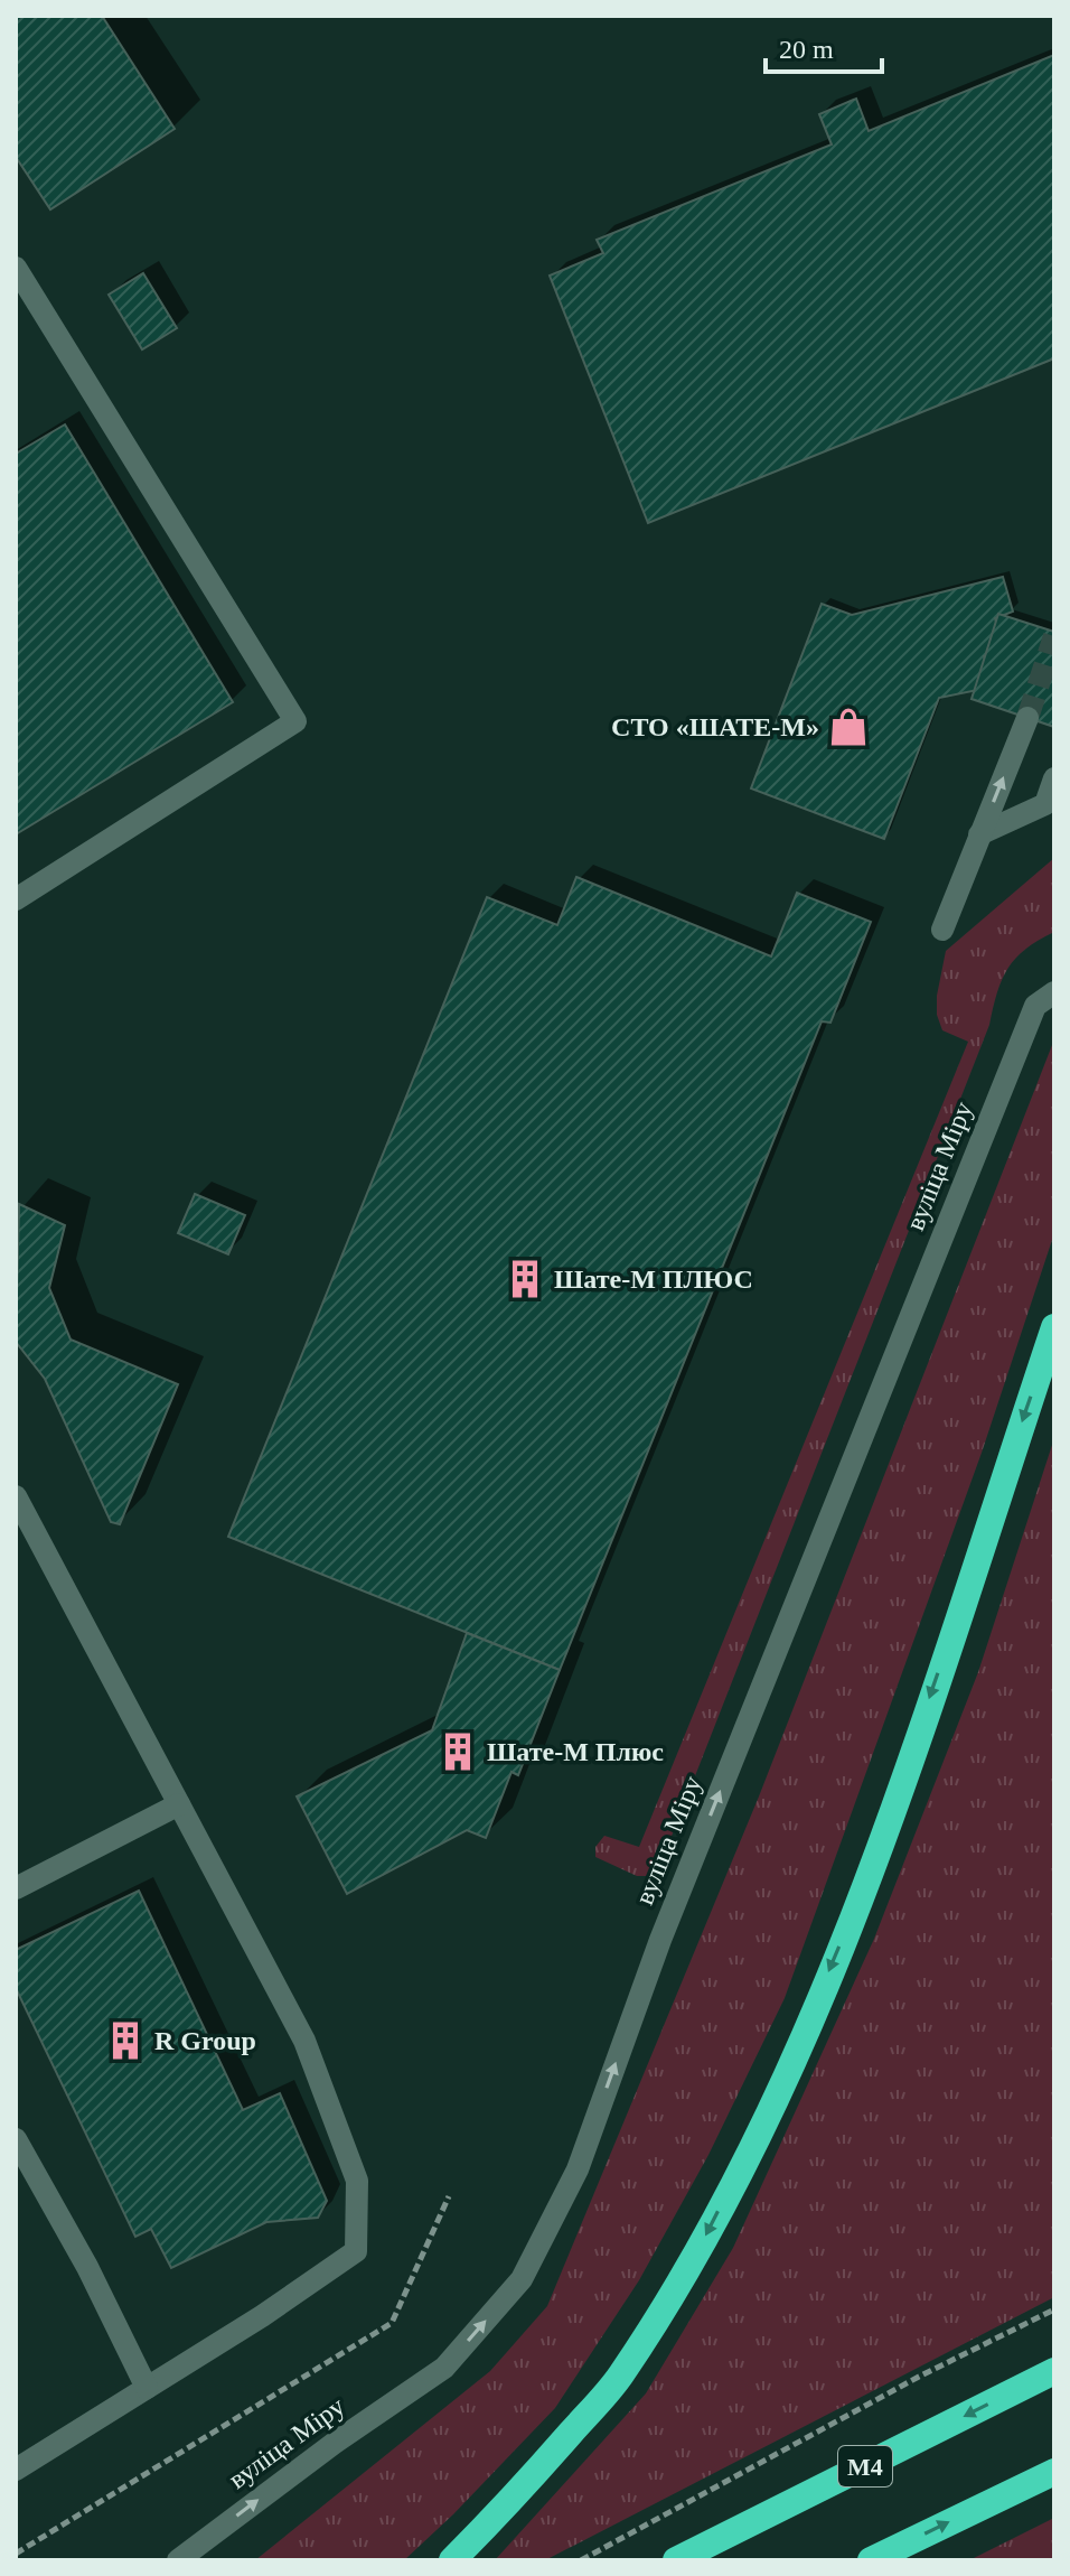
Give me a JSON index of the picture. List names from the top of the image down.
{
  "streets": {
    "highway": ["М4"],
    "street": ["вуліца Міру"]
  },
  "one_way": ["вуліца Міру"],
  "places": {
    "shop": ["СТО «ШАТЕ-М»"],
    "building": ["Шате-М ПЛЮС", "Шате-М Плюс", "R Group"]
  },
  "scale_bar": "20 m"
}
